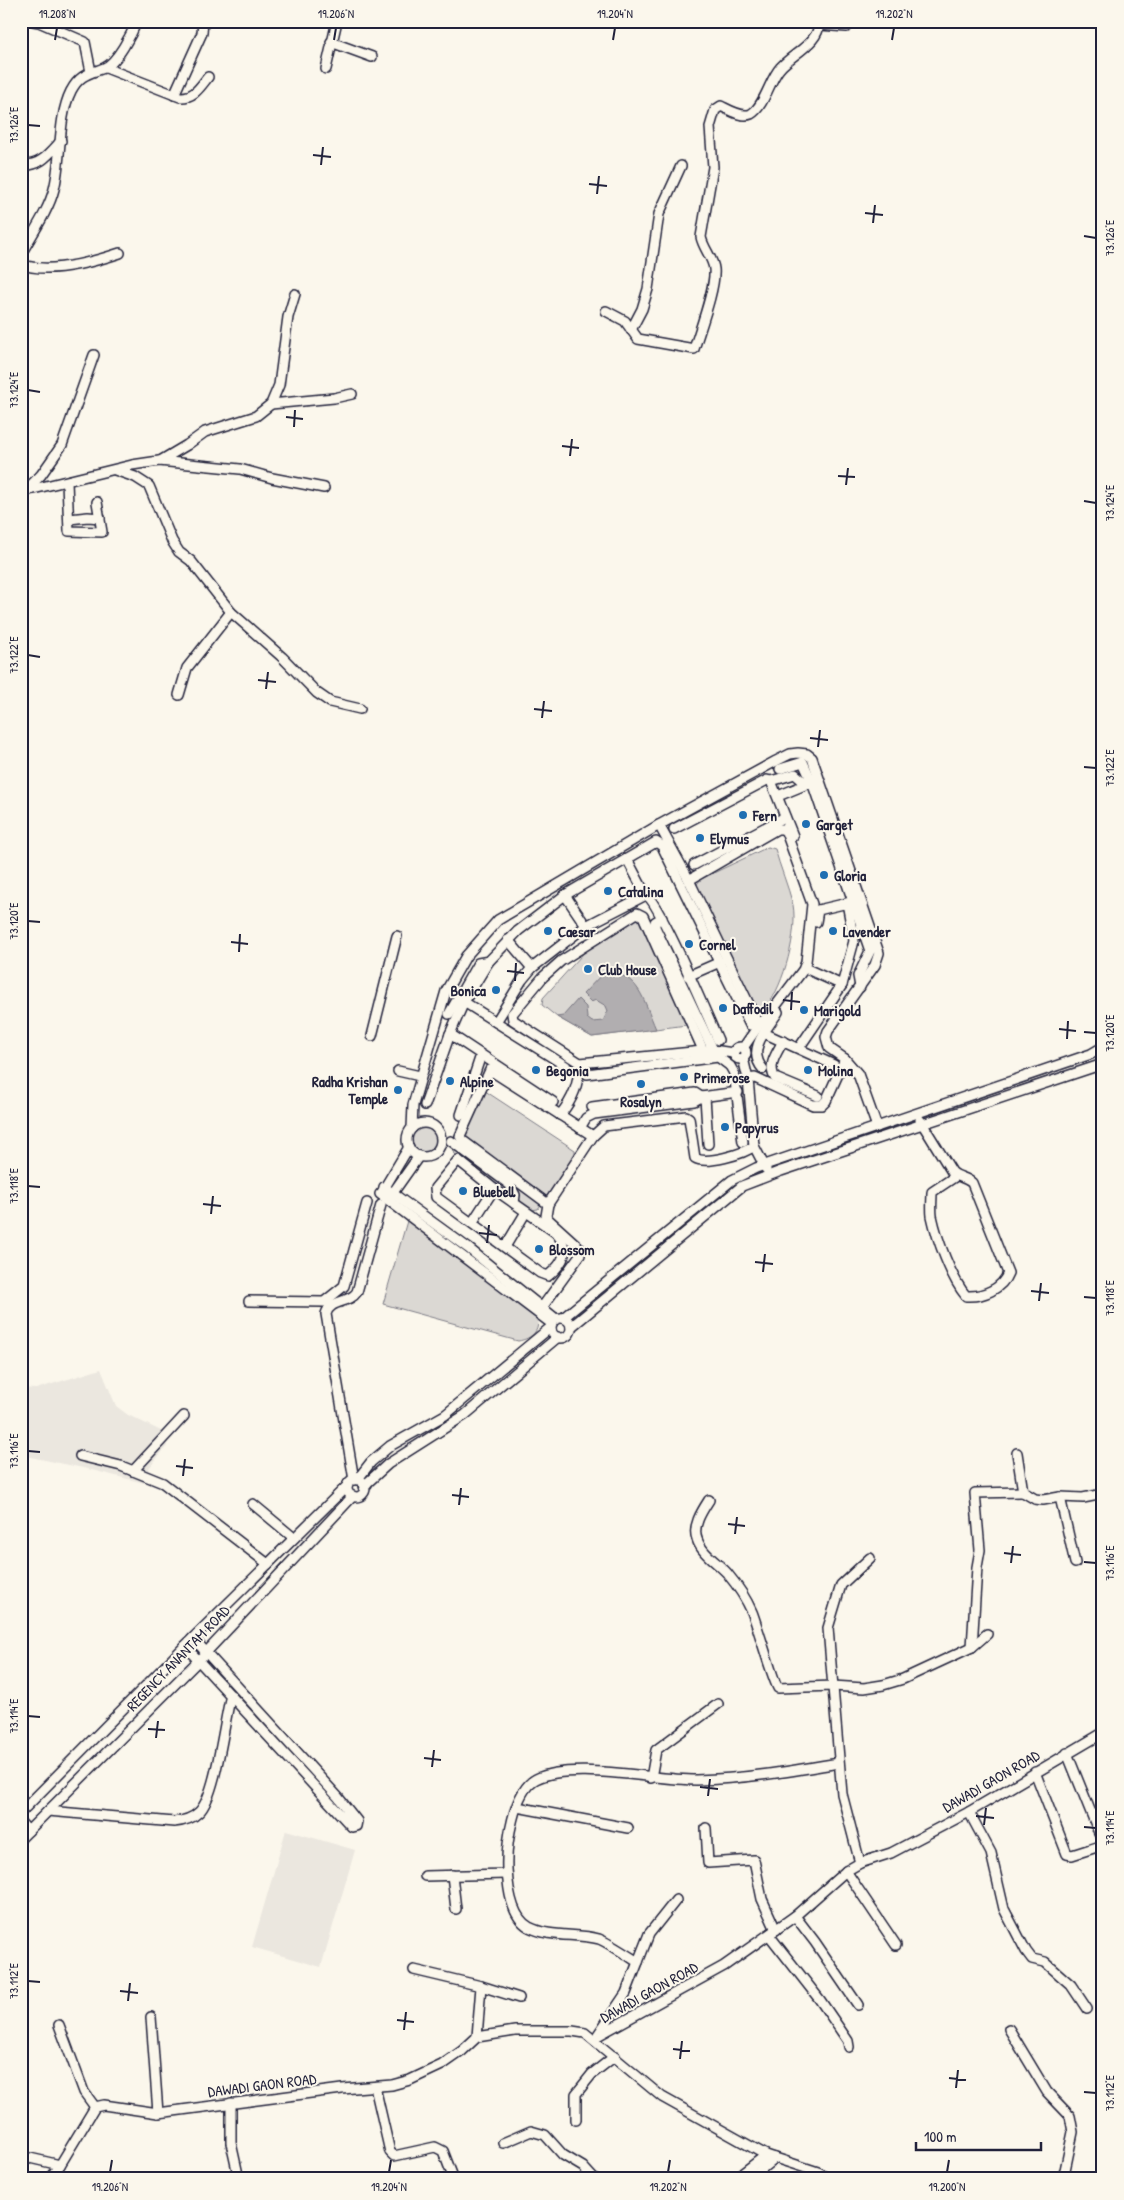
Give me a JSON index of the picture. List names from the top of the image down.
{
  "streets": {
    "street": ["REGENCY ANANTAM ROAD", "DAWADI GAON ROAD"]
  },
  "places": [
    "Fern",
    "Garget",
    "Elymus",
    "Gloria",
    "Catalina",
    "Caesar",
    "Lavender",
    "Cornel",
    "Club House",
    "Bonica",
    "Daffodil",
    "Marigold",
    "Begonia",
    "Molina",
    "Primerose",
    "Alpine",
    "Rosalyn",
    "Radha Krishan Temple",
    "Papyrus",
    "Bluebell",
    "Blossom"
  ],
  "scale_bar": "100 m",
  "coordinates": [
    "19.208°N",
    "19.206°N",
    "19.204°N",
    "19.202°N",
    "73.126°E",
    "73.124°E",
    "73.122°E",
    "73.120°E",
    "73.118°E",
    "73.116°E",
    "73.114°E",
    "73.112°E",
    "19.200°N"
  ]
}
